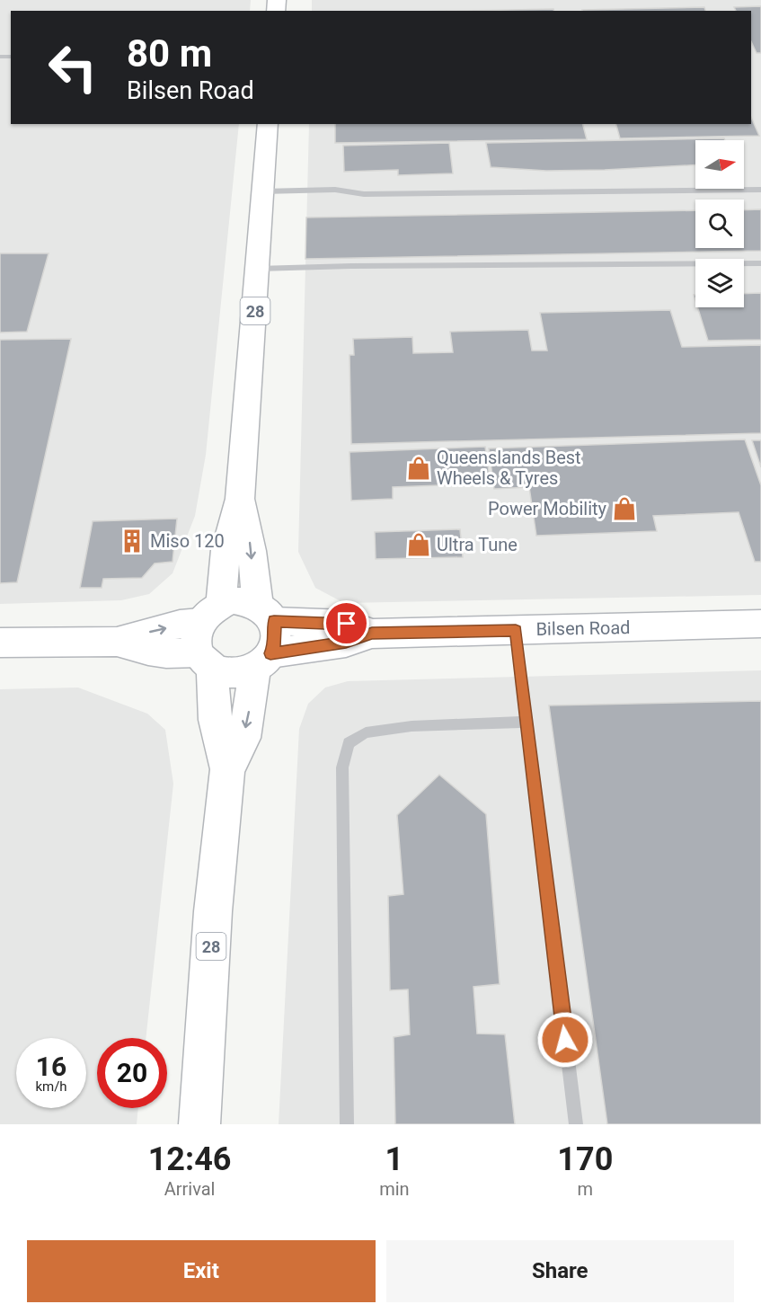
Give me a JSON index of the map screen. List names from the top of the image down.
{
  "streets": {
    "main road": ["28", "Bilsen Road"]
  },
  "crossings": [
    ["28", "Bilsen Road"]
  ],
  "places": {
    "shop": ["Queenslands Best Wheels & Tyres", "Power Mobility", "Ultra Tune"],
    "building": ["Miso 120"]
  },
  "north": "right",
  "page": {
    "turn": ["80 m", "Bilsen Road"],
    "speed": "16 km/h",
    "limit": "20",
    "eta": [
      "12:46",
      "Arrival",
      "1",
      "min",
      "170",
      "m"
    ],
    "buttons": ["Exit", "Share"]
  }
}
